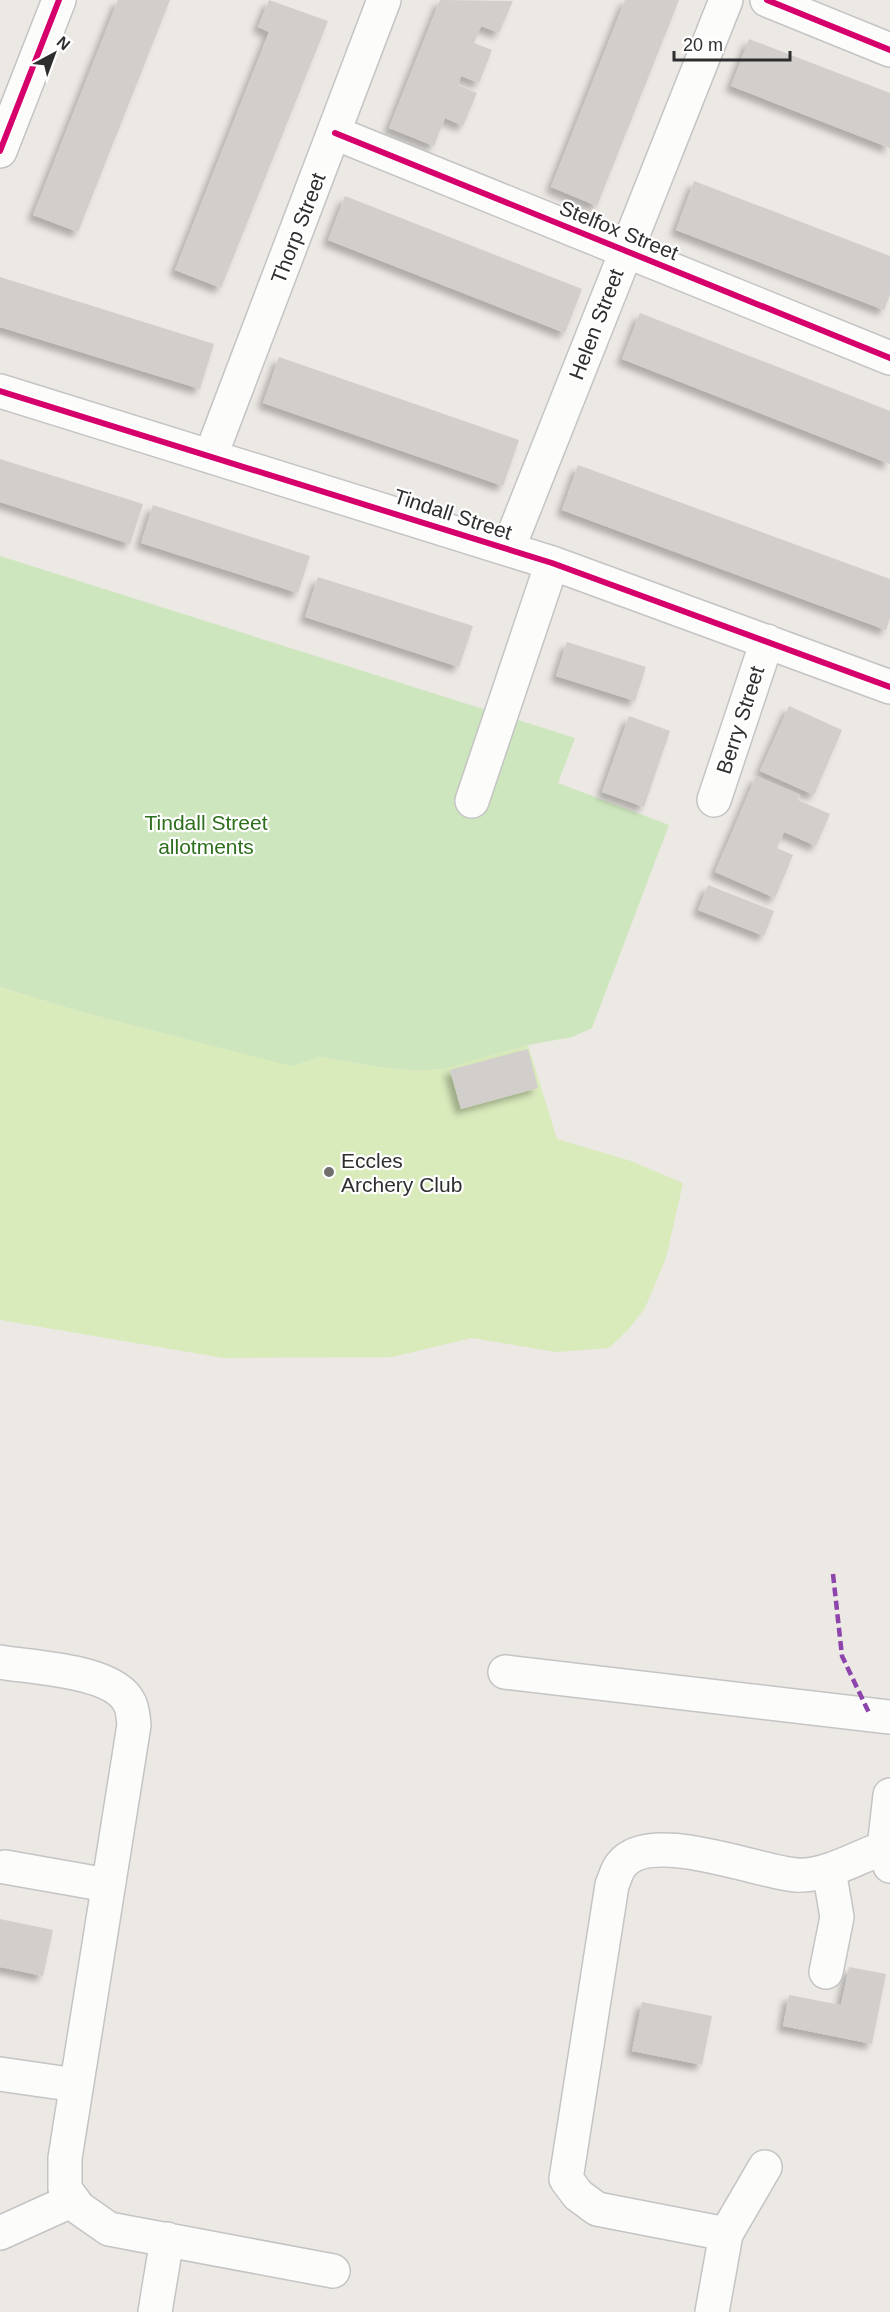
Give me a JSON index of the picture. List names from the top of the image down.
{
  "streets": {
    "street": [
      "Thorp Street",
      "Stelfox Street",
      "Helen Street",
      "Tindall Street",
      "Berry Street"
    ]
  },
  "crossings": [
    ["Thorp Street", "Stelfox Street"],
    ["Thorp Street", "Tindall Street"],
    ["Stelfox Street", "Helen Street"],
    ["Helen Street", "Tindall Street"],
    ["Tindall Street", "Berry Street"]
  ],
  "parks": ["Tindall Street allotments"],
  "places": ["Eccles Archery Club"],
  "scale_bar": "20 m",
  "north": "top right"
}
